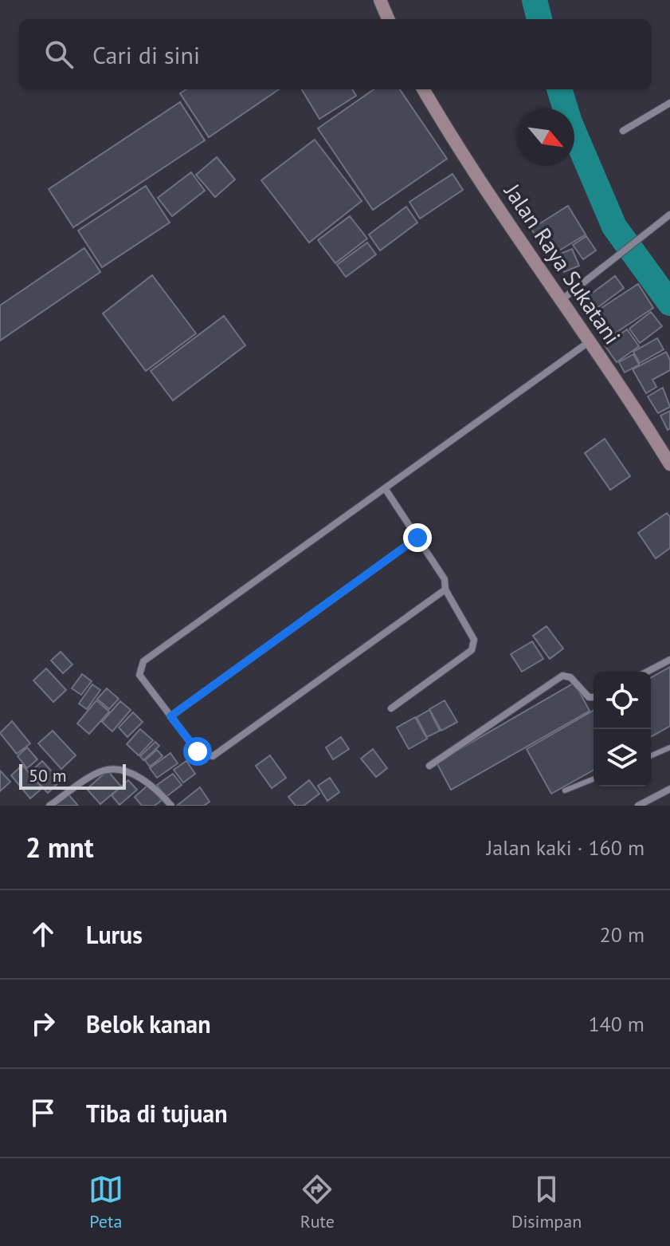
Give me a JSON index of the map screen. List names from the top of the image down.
{
  "streets": {
    "main road": ["Jalan Raya Sukatani"]
  },
  "scale_bar": "50 m",
  "north": "bottom right",
  "page": {
    "search": "Cari di sini",
    "scale": "50 m",
    "heading": ["2 mnt", "Jalan kaki · 160 m"],
    "list": [
      ["Lurus", "20 m"],
      ["Belok kanan", "140 m"],
      "Tiba di tujuan"
    ],
    "nav": ["Peta", "Rute", "Disimpan"]
  }
}
